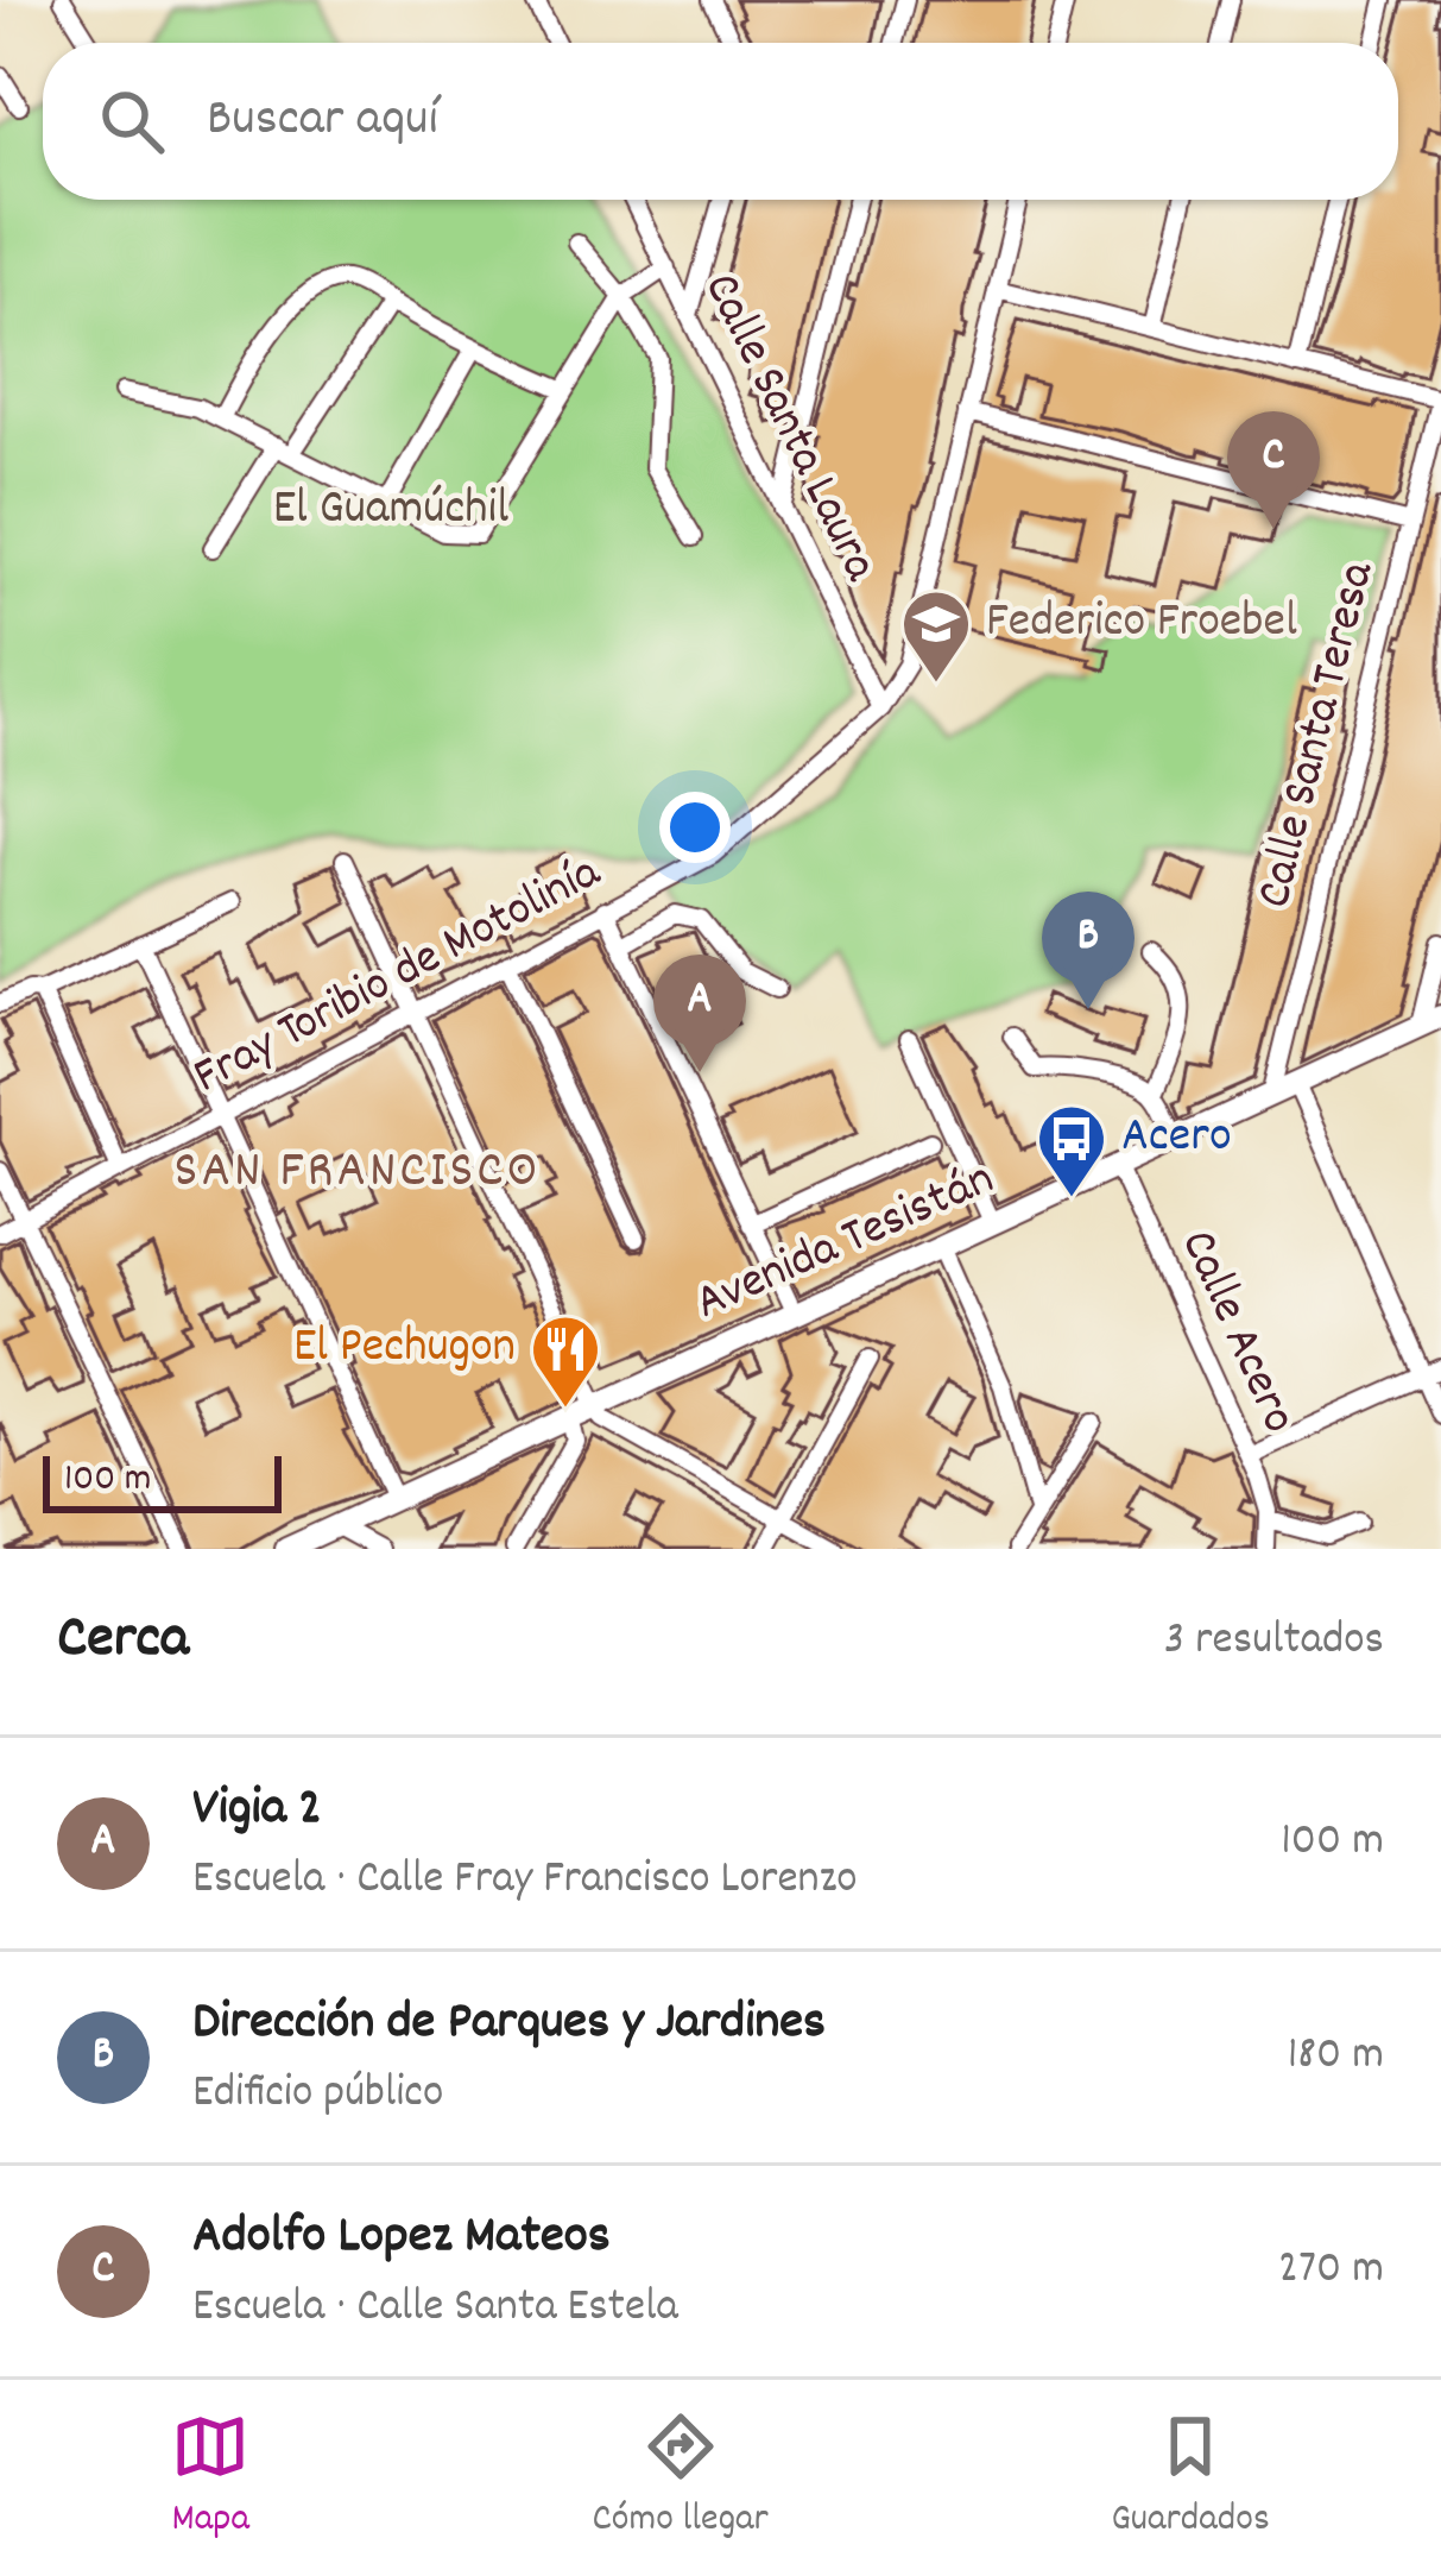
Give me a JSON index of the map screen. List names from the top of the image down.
{
  "streets": {
    "main road": ["Avenida Tesistán"],
    "street": [
      "Calle Santa Laura",
      "Calle Santa Teresa",
      "Fray Toribio de Motolinía",
      "Calle Acero"
    ]
  },
  "crossings": [
    ["Calle Santa Laura", "Fray Toribio de Motolinía"],
    ["Calle Santa Teresa", "Avenida Tesistán"],
    ["Avenida Tesistán", "Calle Acero"]
  ],
  "districts": ["SAN FRANCISCO"],
  "parks": ["El Guamúchil"],
  "places": {
    "school or university": ["Federico Froebel"],
    "bus stop": ["Acero"],
    "restaurant": ["El Pechugon"]
  },
  "scale_bar": "100 m",
  "page": {
    "search": "Buscar aquí",
    "pins": ["C", "B", "A"],
    "scale": "100 m",
    "heading": ["Cerca", "3 resultados"],
    "list": [
      {
        "mark": "A",
        "name": "Vigia 2",
        "note": "Escuela · Calle Fray Francisco Lorenzo",
        "value": "100 m"
      },
      {
        "mark": "B",
        "name": "Dirección de Parques y Jardines",
        "note": "Edificio público",
        "value": "180 m"
      },
      {
        "mark": "C",
        "name": "Adolfo Lopez Mateos",
        "note": "Escuela · Calle Santa Estela",
        "value": "270 m"
      }
    ],
    "nav": ["Mapa", "Cómo llegar", "Guardados"]
  }
}
